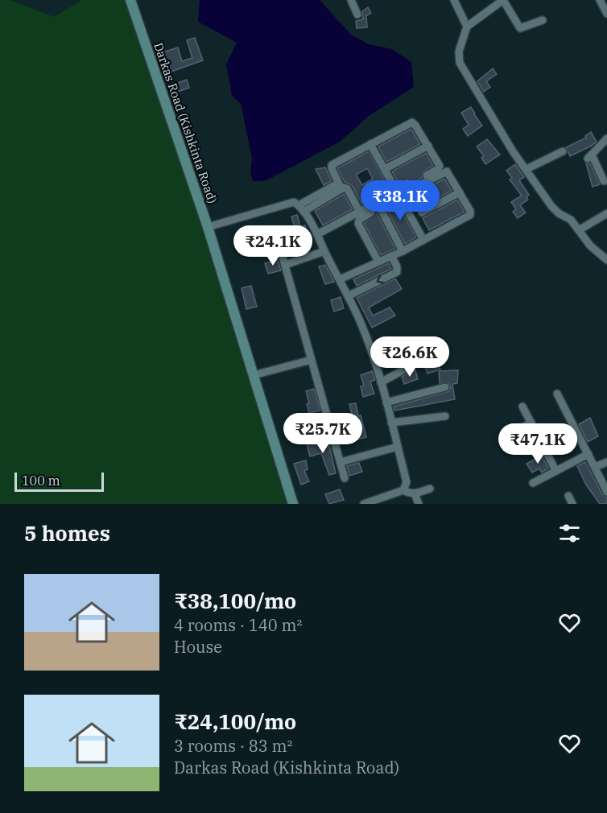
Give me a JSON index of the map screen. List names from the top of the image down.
{
  "streets": {
    "main road": ["Darkas Road (Kishkinta Road)"]
  },
  "scale_bar": "100 m",
  "page": {
    "price": [
      "₹38.1K",
      "₹24.1K",
      "₹26.6K",
      "₹25.7K",
      "₹47.1K"
    ],
    "scale": "100 m",
    "heading": "5 homes",
    "list": [
      {
        "name": "₹38,100/mo",
        "note": "4 rooms · 140 m² · House"
      },
      {
        "name": "₹24,100/mo",
        "note": "3 rooms · 83 m² · Darkas Road (Kishkinta Road)"
      }
    ]
  }
}
